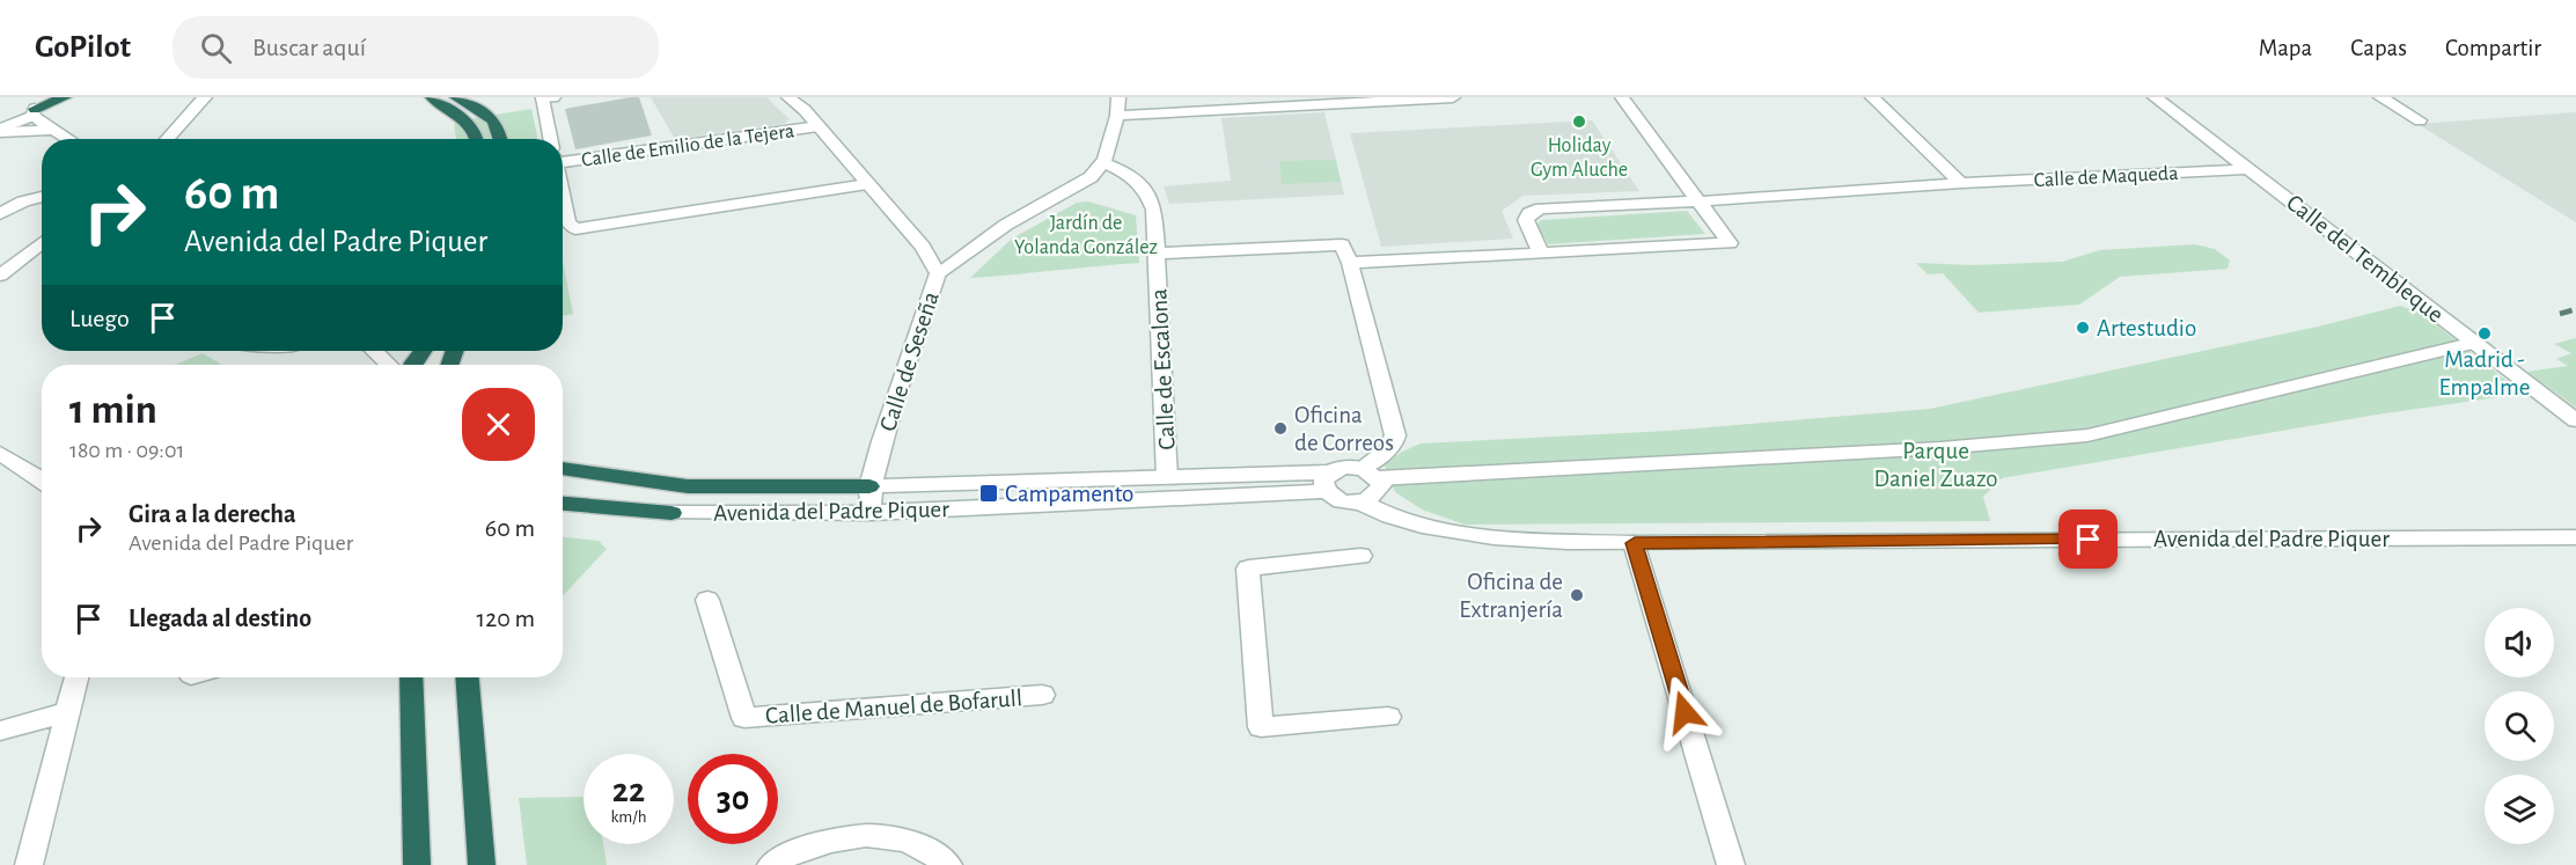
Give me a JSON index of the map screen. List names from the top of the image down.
{
  "streets": {
    "street": [
      "Calle de Emilio de la Tejera",
      "Calle de Maqueda",
      "Calle del Tembleque",
      "Calle de Seseña",
      "Calle de Escalona",
      "Avenida del Padre Piquer",
      "Calle de Manuel de Bofarull"
    ]
  },
  "crossings": [
    ["Calle de Emilio de la Tejera", "Calle de Seseña"],
    ["Calle de Maqueda", "Calle del Tembleque"],
    ["Calle de Seseña", "Avenida del Padre Piquer"],
    ["Calle de Escalona", "Avenida del Padre Piquer"]
  ],
  "parks": ["Jardín de Yolanda González", "Parque Daniel Zuazo"],
  "places": {
    "other": [
      "Holiday Gym Aluche",
      "Artestudio",
      "Madrid - Empalme",
      "Oficina de Correos",
      "Oficina de Extranjería"
    ],
    "transit": ["Campamento"]
  },
  "page": {
    "header": "GoPilot",
    "search": "Buscar aquí",
    "nav": ["Mapa", "Capas", "Compartir"],
    "turn": ["60 m", "Avenida del Padre Piquer"],
    "then": "Luego",
    "heading": ["1 min", "180 m · 09:01"],
    "list": [
      {
        "name": "Gira a la derecha",
        "note": "Avenida del Padre Piquer",
        "value": "60 m"
      },
      {
        "name": "Llegada al destino",
        "value": "120 m"
      }
    ],
    "speed": "22 km/h",
    "limit": "30"
  }
}
